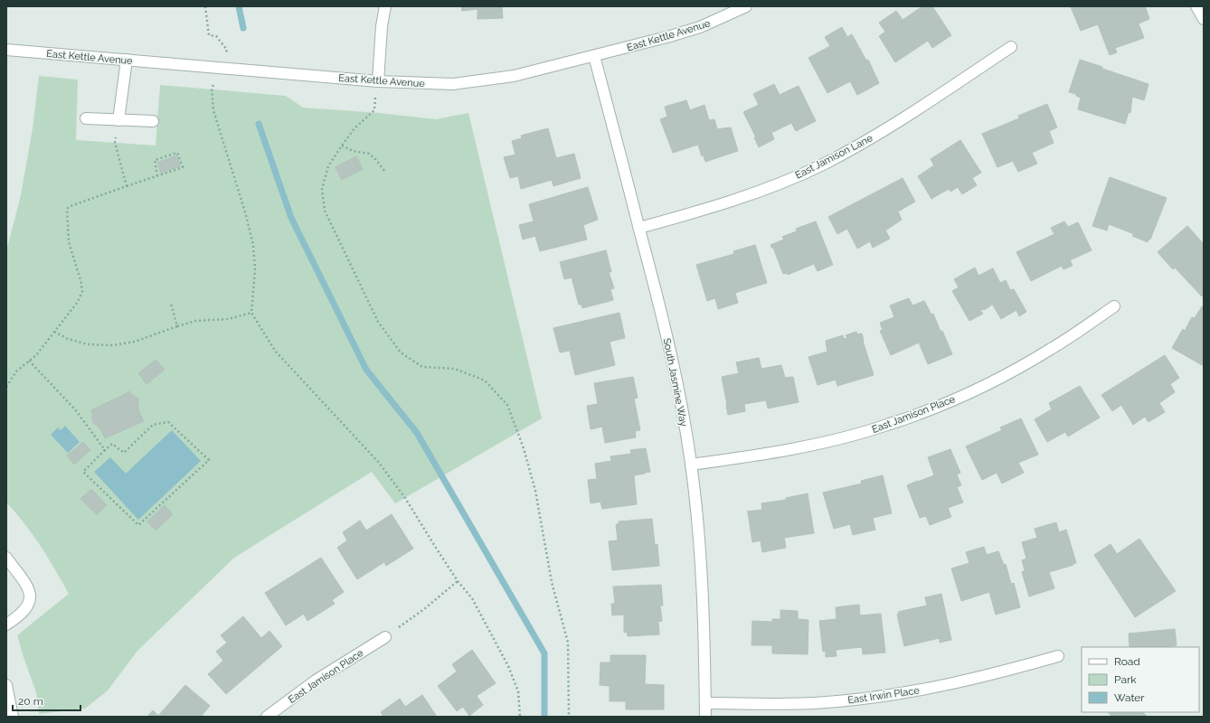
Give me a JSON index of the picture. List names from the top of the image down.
{
  "streets": {
    "street": [
      "East Kettle Avenue",
      "East Jamison Lane",
      "South Jasmine Way",
      "East Jamison Place",
      "East Irwin Place"
    ]
  },
  "crossings": [
    ["East Kettle Avenue", "South Jasmine Way"],
    ["East Jamison Lane", "South Jasmine Way"],
    ["South Jasmine Way", "East Jamison Place"],
    ["South Jasmine Way", "East Irwin Place"]
  ],
  "legend": ["Road", "Park", "Water"],
  "scale_bar": "20 m"
}
